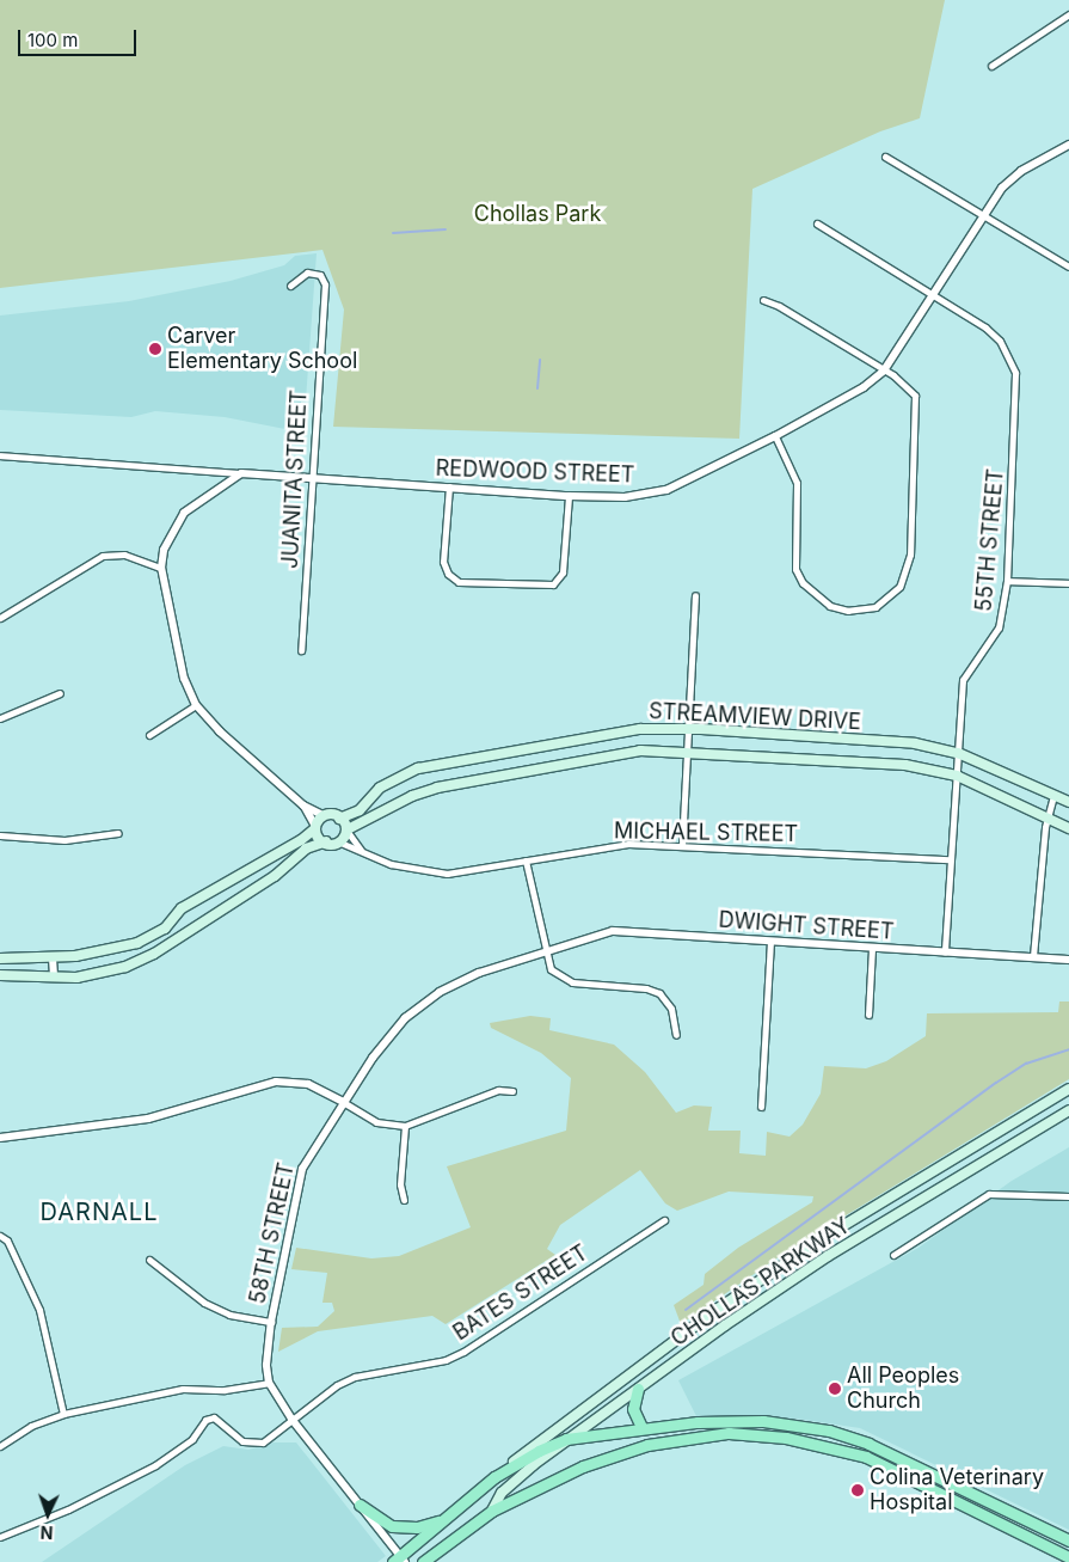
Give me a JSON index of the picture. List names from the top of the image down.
{
  "streets": {
    "main road": ["STREAMVIEW DRIVE", "CHOLLAS PARKWAY"],
    "street": [
      "REDWOOD STREET",
      "JUANITA STREET",
      "55TH STREET",
      "MICHAEL STREET",
      "DWIGHT STREET",
      "58TH STREET",
      "BATES STREET"
    ]
  },
  "crossings": [
    ["REDWOOD STREET", "JUANITA STREET"],
    ["REDWOOD STREET", "55TH STREET"],
    ["55TH STREET", "STREAMVIEW DRIVE"],
    ["55TH STREET", "MICHAEL STREET"],
    ["55TH STREET", "DWIGHT STREET"],
    ["STREAMVIEW DRIVE", "MICHAEL STREET"],
    ["DWIGHT STREET", "58TH STREET"]
  ],
  "districts": ["DARNALL"],
  "parks": ["Chollas Park"],
  "places": ["Carver Elementary School", "All Peoples Church", "Colina Veterinary Hospital"],
  "scale_bar": "100 m",
  "north": "bottom"
}
